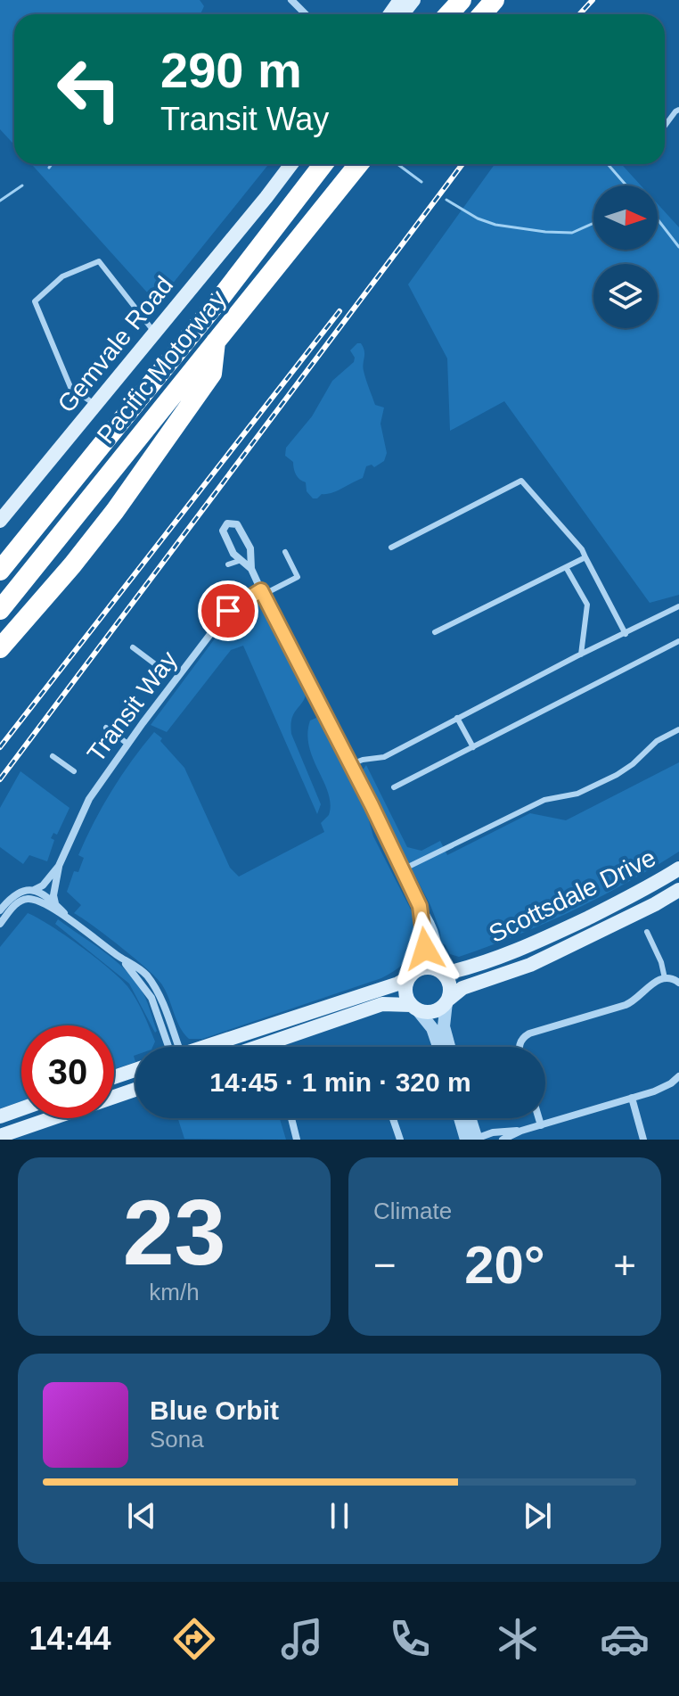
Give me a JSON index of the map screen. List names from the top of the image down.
{
  "streets": {
    "highway": ["Pacific Motorway"],
    "main road": ["Gemvale Road", "Scottsdale Drive"],
    "street": ["Transit Way"]
  },
  "north": "right",
  "page": {
    "turn": ["290 m", "Transit Way"],
    "limit": "30",
    "trip": "14:45 · 1 min · 320 m",
    "tile": [
      ["23", "km/h"],
      "Climate"
    ],
    "heat": ["−", "20°", "+"],
    "song": ["Blue Orbit", "Sona"],
    "tabs": "14:44"
  }
}
